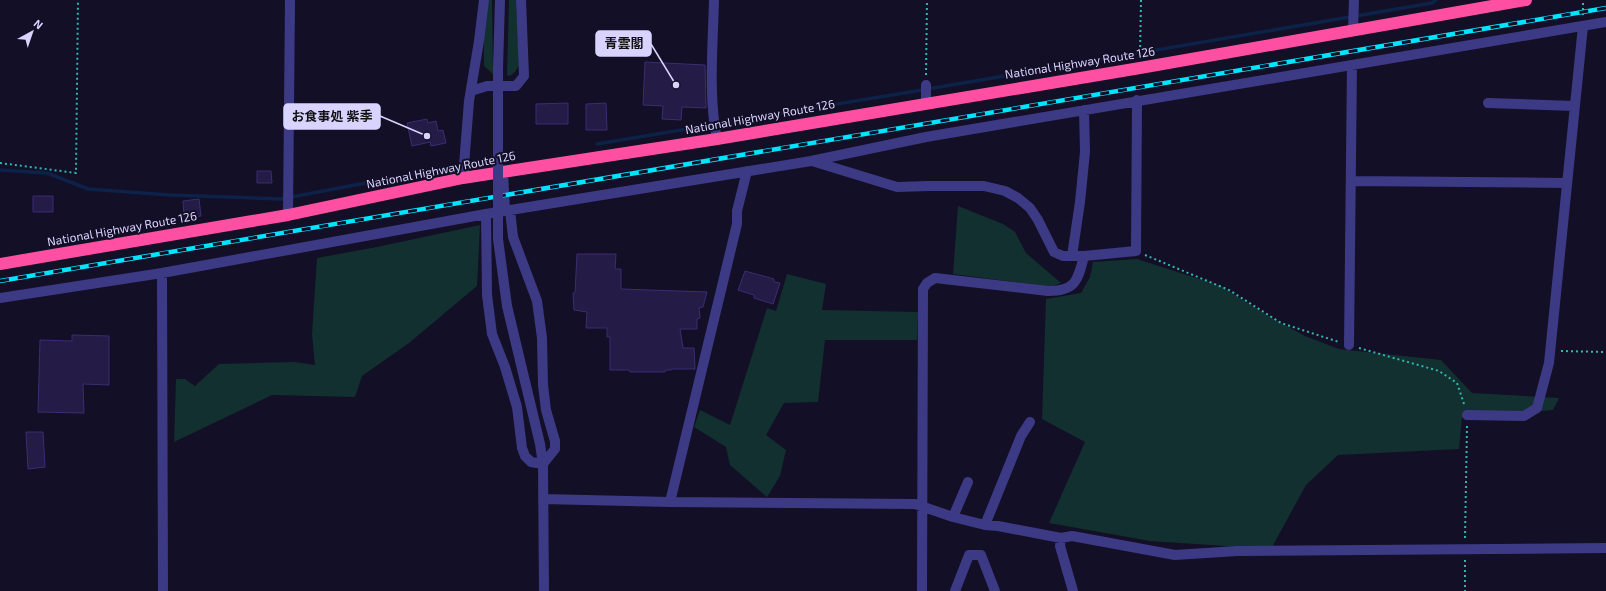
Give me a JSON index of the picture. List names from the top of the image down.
{
  "streets": {
    "highway": ["National Highway Route 126"]
  },
  "places": ["青雲閣", "お食事処 紫季"],
  "north": "top right"
}
